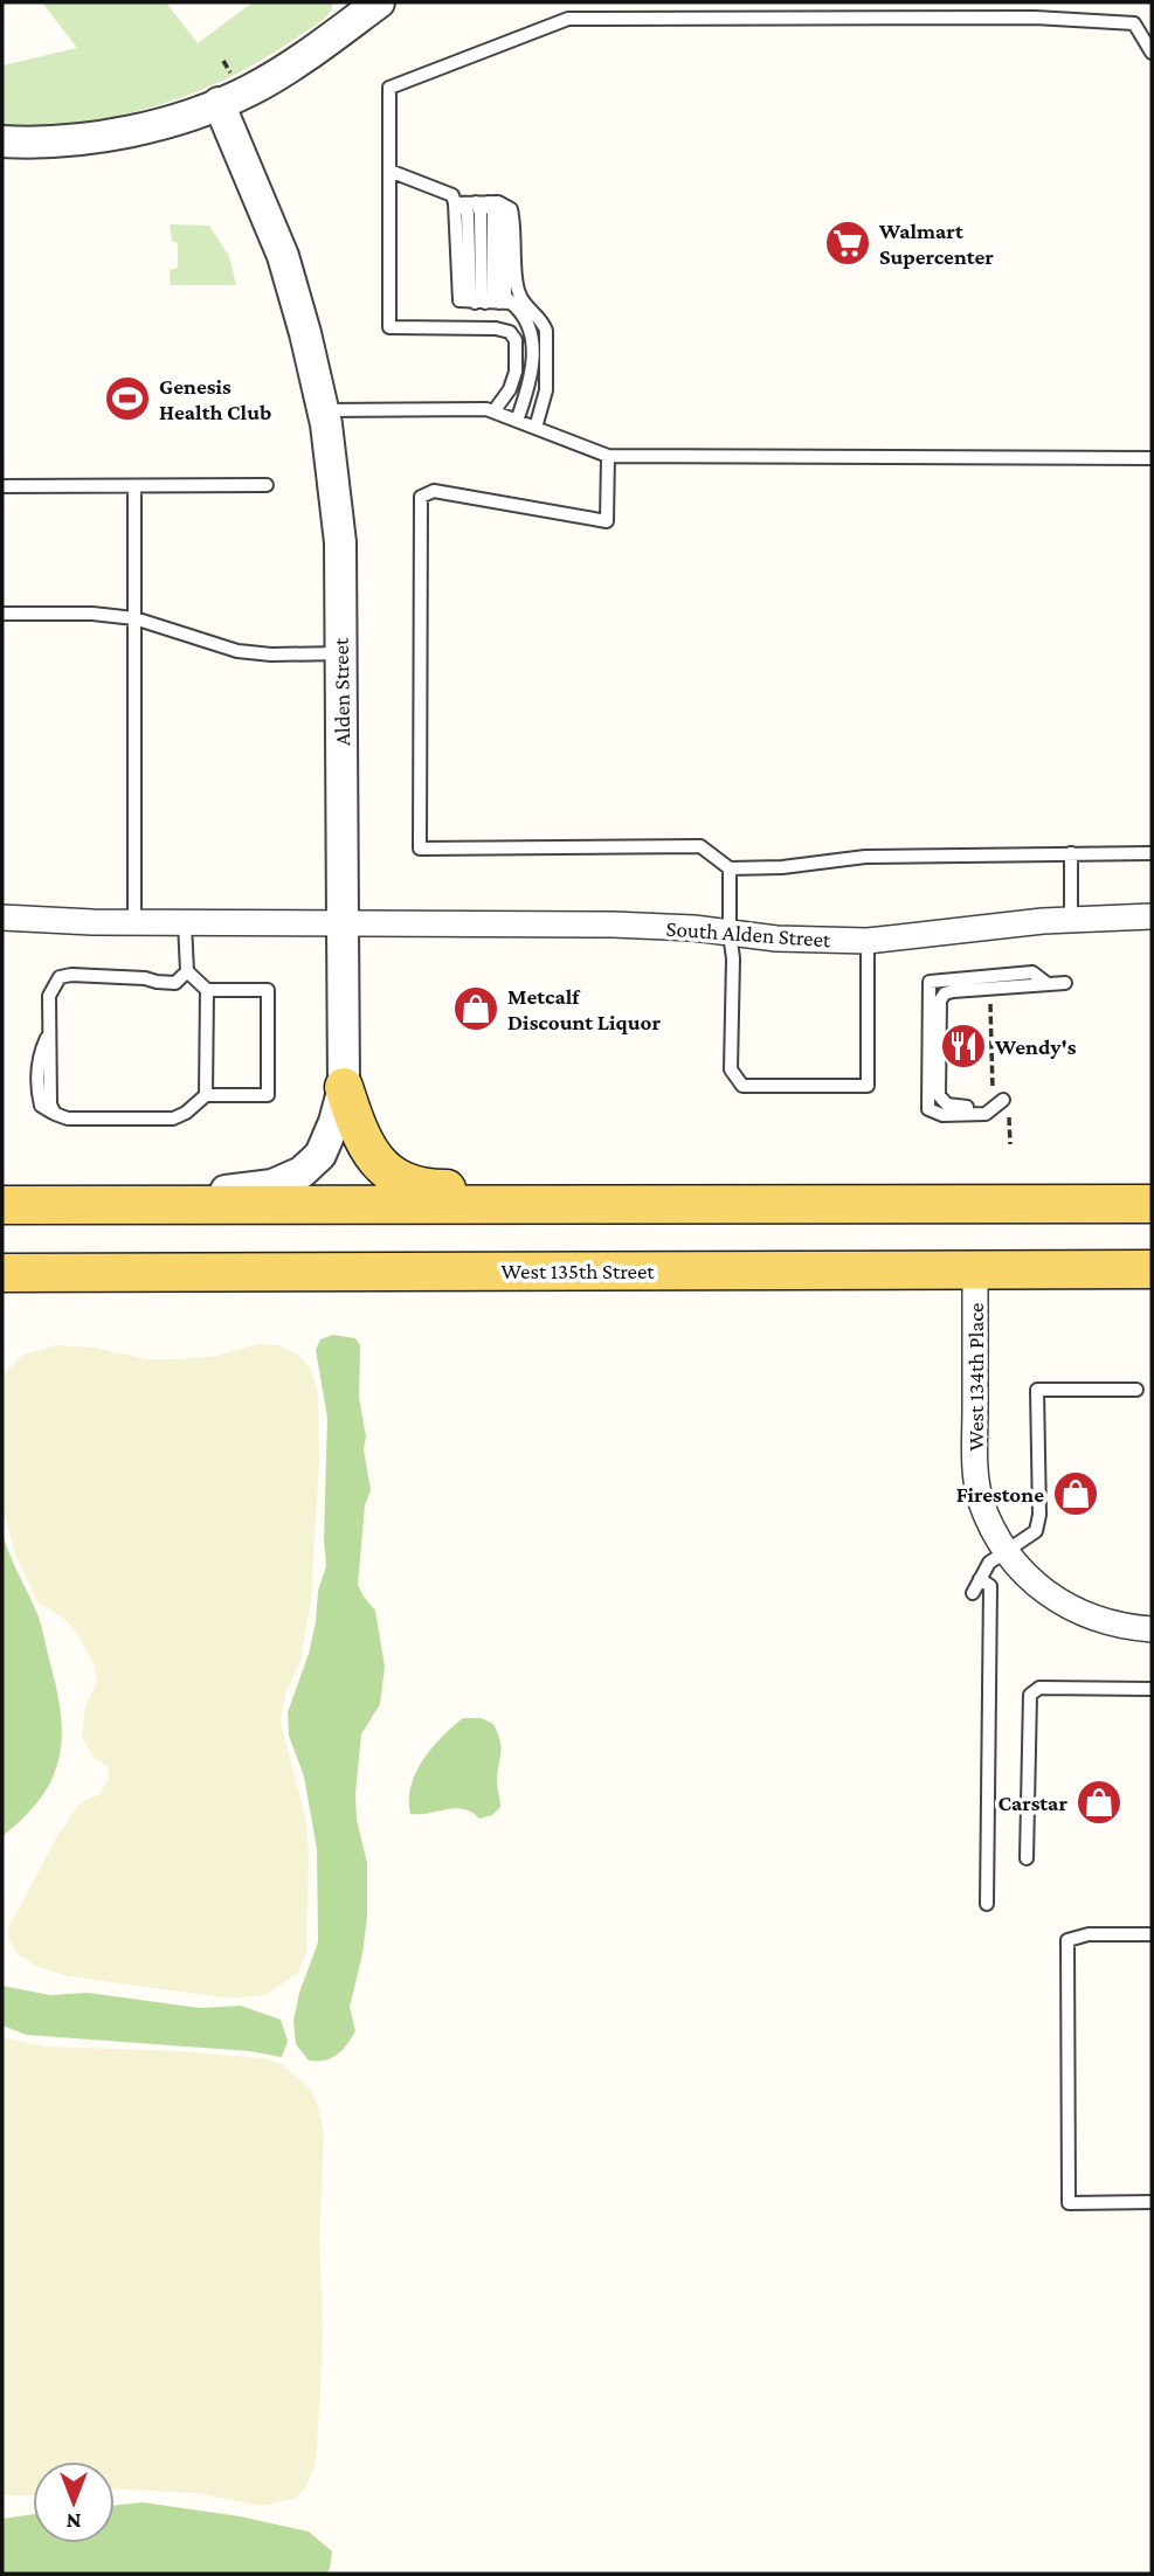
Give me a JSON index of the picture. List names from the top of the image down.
{
  "streets": {
    "main road": ["West 135th Street"],
    "street": ["Alden Street", "South Alden Street", "West 134th Place"]
  },
  "crossings": [
    ["Alden Street", "South Alden Street"],
    ["West 135th Street", "West 134th Place"]
  ],
  "places": {
    "supermarket": ["Walmart Supercenter"],
    "sports": ["Genesis Health Club"],
    "shop": ["Metcalf Discount Liquor", "Firestone", "Carstar"],
    "restaurant": ["Wendy's"]
  },
  "north": "bottom"
}
